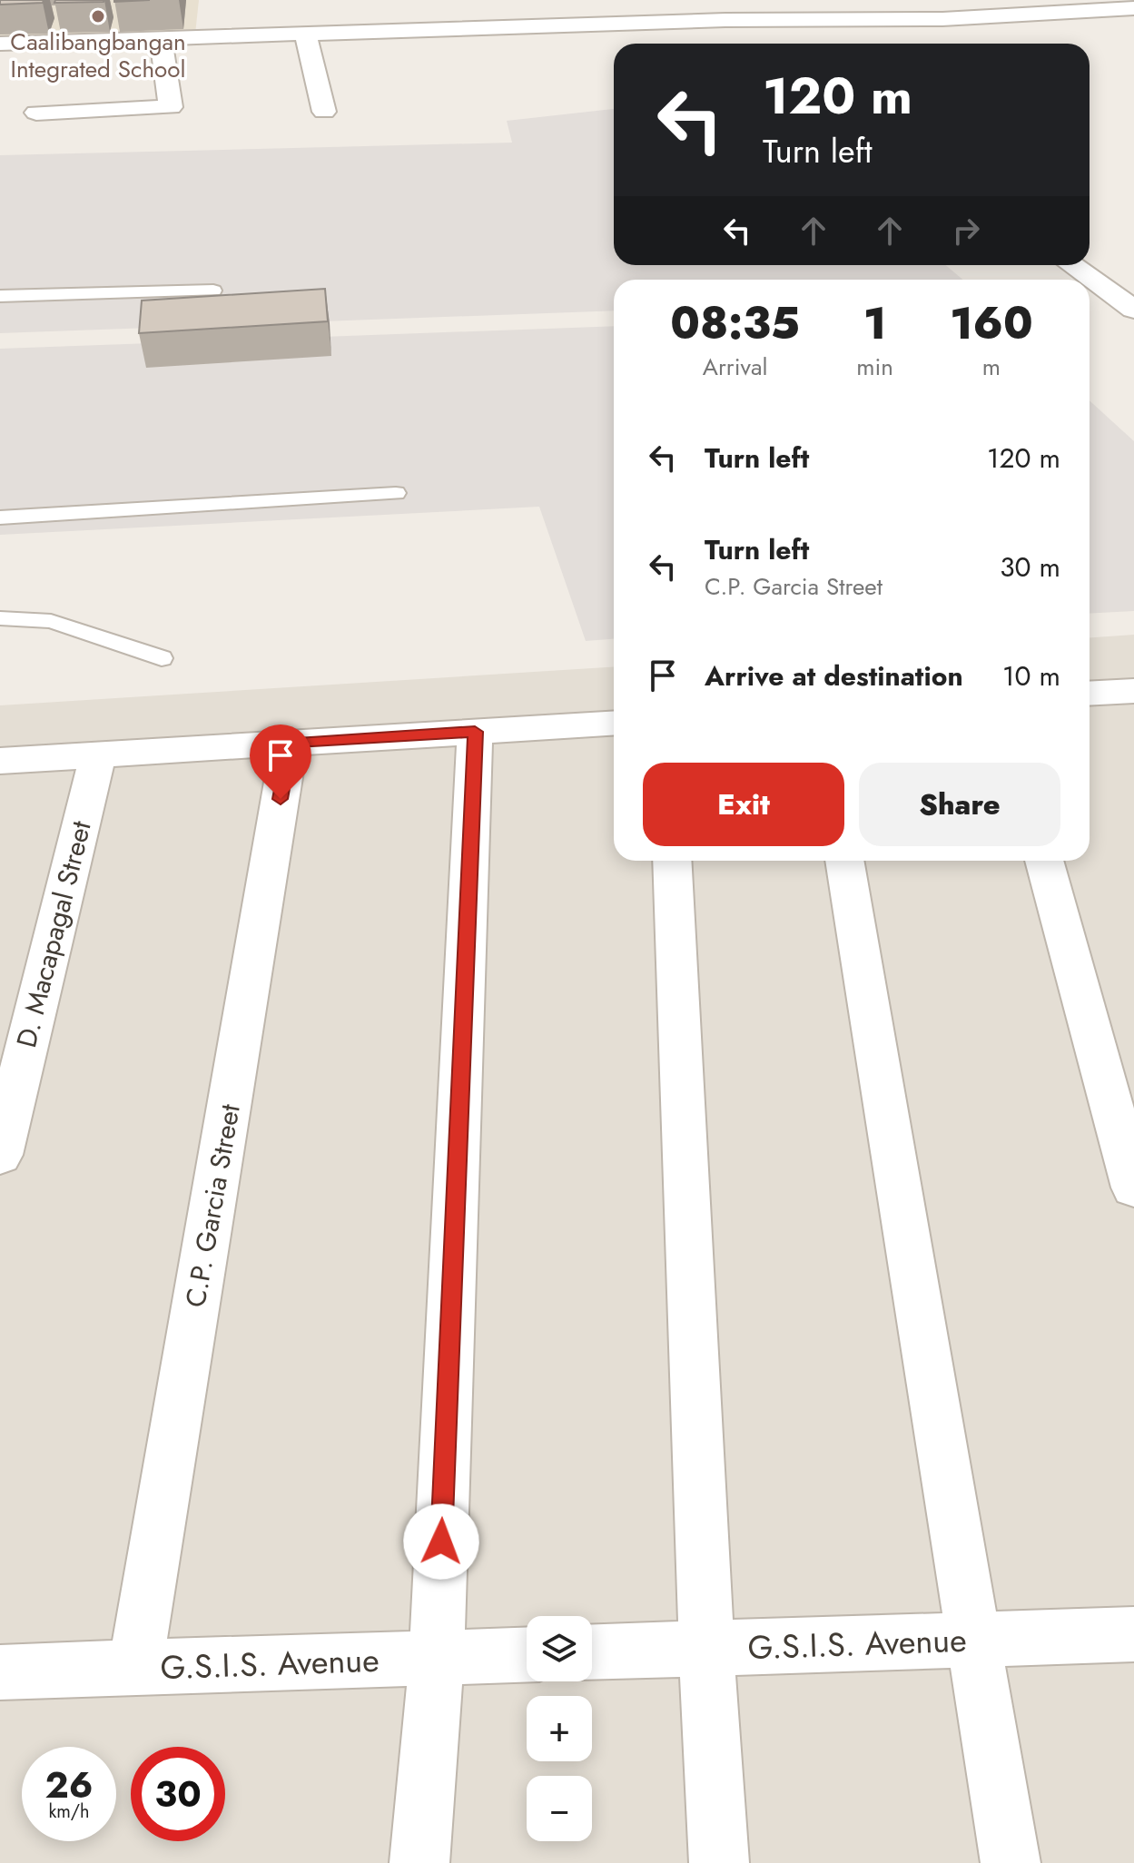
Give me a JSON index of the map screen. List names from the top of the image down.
{
  "streets": {
    "street": ["D. Macapagal Street", "C.P. Garcia Street", "G.S.I.S. Avenue"]
  },
  "crossings": [
    ["C.P. Garcia Street", "G.S.I.S. Avenue"]
  ],
  "places": ["Caalibangbangan Integrated School"],
  "page": {
    "turn": ["120 m", "Turn left"],
    "eta": [
      "08:35",
      "Arrival",
      "1",
      "min",
      "160",
      "m"
    ],
    "list": [
      {
        "name": "Turn left",
        "value": "120 m"
      },
      {
        "name": "Turn left",
        "note": "C.P. Garcia Street",
        "value": "30 m"
      },
      {
        "name": "Arrive at destination",
        "value": "10 m"
      }
    ],
    "buttons": ["Exit", "Share"],
    "map_buttons": ["+", "−"],
    "speed": "26 km/h",
    "limit": "30"
  }
}
